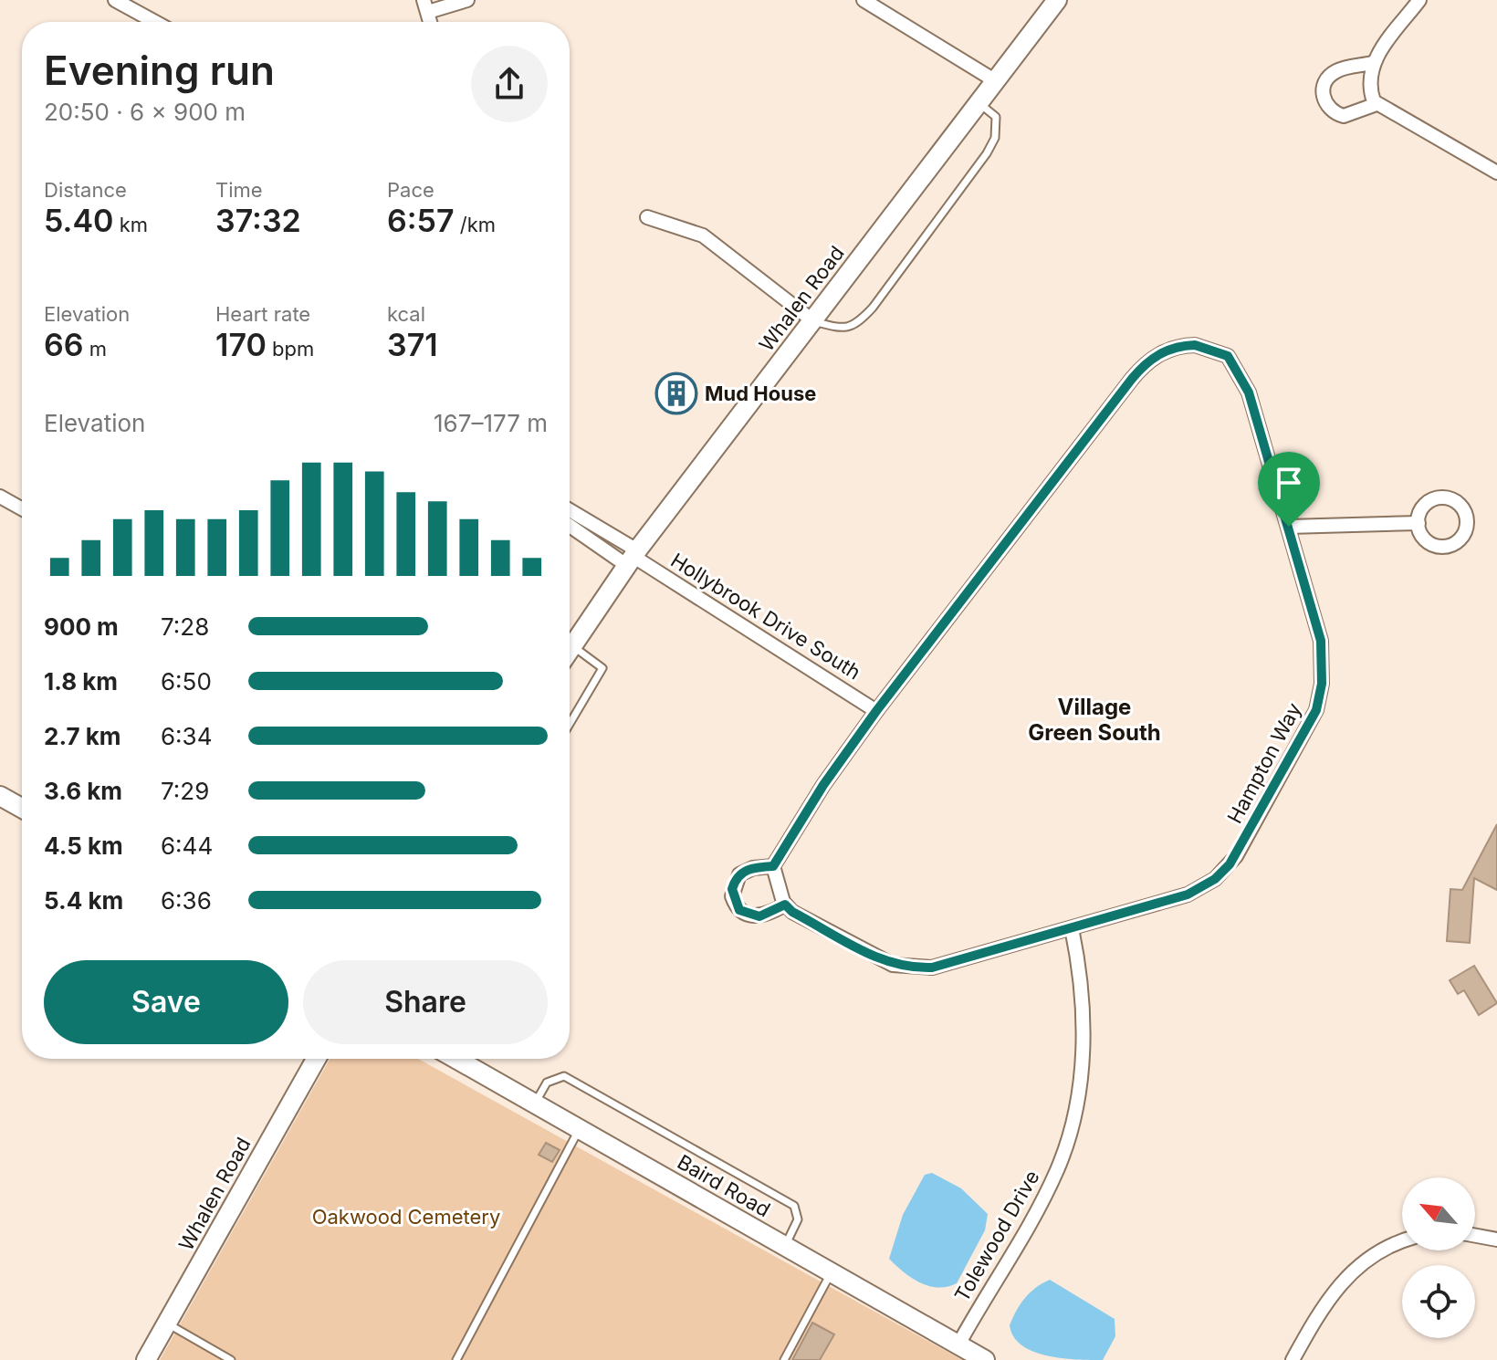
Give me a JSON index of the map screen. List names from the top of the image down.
{
  "streets": {
    "street": [
      "Whalen Road",
      "Hollybrook Drive South",
      "Hampton Way",
      "Baird Road",
      "Tolewood Drive"
    ]
  },
  "crossings": [
    ["Whalen Road", "Hollybrook Drive South"],
    ["Hollybrook Drive South", "Hampton Way"],
    ["Hampton Way", "Tolewood Drive"],
    ["Baird Road", "Tolewood Drive"]
  ],
  "districts": ["Village Green South"],
  "parks": ["Oakwood Cemetery"],
  "places": {
    "building": ["Mud House"]
  },
  "north": "top left",
  "page": {
    "heading": ["Evening run", "20:50 · 6 × 900 m"],
    "stats": [
      ["Distance", "5.40 km"],
      ["Time", "37:32"],
      ["Pace", "6:57 /km"],
      ["Elevation", "66 m"],
      ["Heart rate", "170 bpm"],
      ["kcal", "371"]
    ],
    "chart": ["Elevation", "167–177 m"],
    "list": [
      {
        "name": "900 m",
        "note": "7:28"
      },
      {
        "name": "1.8 km",
        "note": "6:50"
      },
      {
        "name": "2.7 km",
        "note": "6:34"
      },
      {
        "name": "3.6 km",
        "note": "7:29"
      },
      {
        "name": "4.5 km",
        "note": "6:44"
      },
      {
        "name": "5.4 km",
        "note": "6:36"
      }
    ],
    "buttons": ["Save", "Share"]
  }
}
